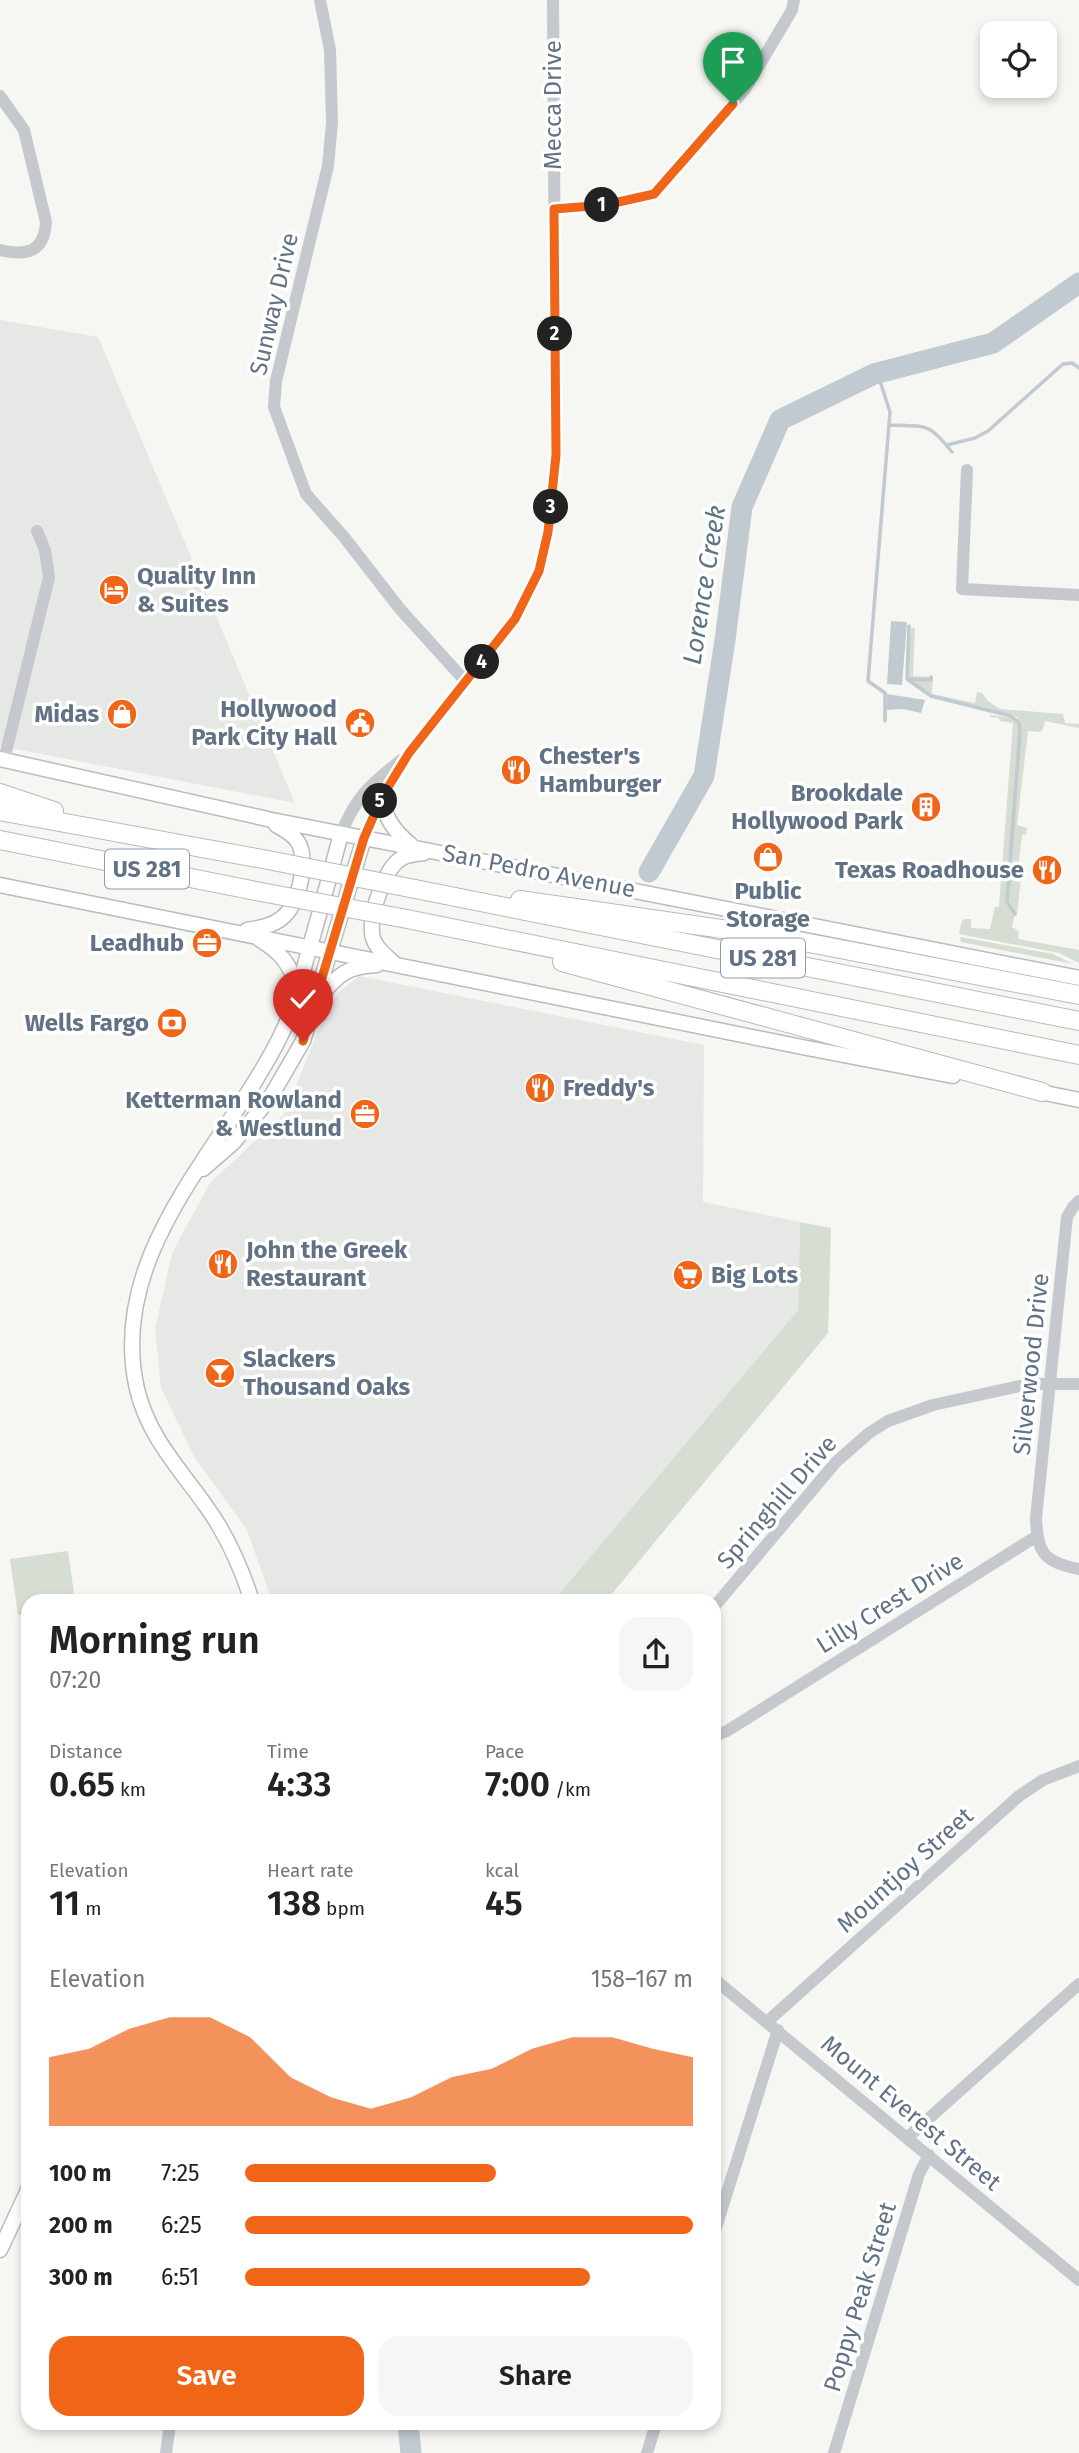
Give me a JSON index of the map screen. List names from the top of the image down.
{
  "streets": {
    "highway": ["US 281"],
    "main road": ["Mecca Drive", "San Pedro Avenue"],
    "street": [
      "Sunway Drive",
      "Silverwood Drive",
      "Springhill Drive",
      "Lilly Crest Drive",
      "Mountjoy Street",
      "Mount Everest Street",
      "Poppy Peak Street"
    ]
  },
  "crossings": [
    ["Mecca Drive", "Sunway Drive"],
    ["Mecca Drive", "San Pedro Avenue"],
    ["Silverwood Drive", "Springhill Drive"],
    ["Silverwood Drive", "Lilly Crest Drive"],
    ["Mountjoy Street", "Mount Everest Street"],
    ["Mount Everest Street", "Poppy Peak Street"]
  ],
  "water": ["Lorence Creek"],
  "places": {
    "hotel": ["Quality Inn & Suites"],
    "shop": ["Midas", "Public Storage"],
    "public building": ["Hollywood Park City Hall"],
    "restaurant": [
      "Chester's Hamburger",
      "Texas Roadhouse",
      "Freddy's",
      "John the Greek Restaurant"
    ],
    "building": ["Brookdale Hollywood Park"],
    "office": ["Leadhub", "Ketterman Rowland & Westlund"],
    "bank": ["Wells Fargo"],
    "supermarket": ["Big Lots"],
    "bar": ["Slackers Thousand Oaks"]
  },
  "page": {
    "pins": [
      "1",
      "2",
      "3",
      "4",
      "5"
    ],
    "heading": ["Morning run", "07:20"],
    "stats": [
      ["Distance", "0.65 km"],
      ["Time", "4:33"],
      ["Pace", "7:00 /km"],
      ["Elevation", "11 m"],
      ["Heart rate", "138 bpm"],
      ["kcal", "45"]
    ],
    "chart": ["Elevation", "158–167 m"],
    "list": [
      {
        "name": "100 m",
        "note": "7:25"
      },
      {
        "name": "200 m",
        "note": "6:25"
      },
      {
        "name": "300 m",
        "note": "6:51"
      }
    ],
    "buttons": ["Save", "Share"]
  }
}
